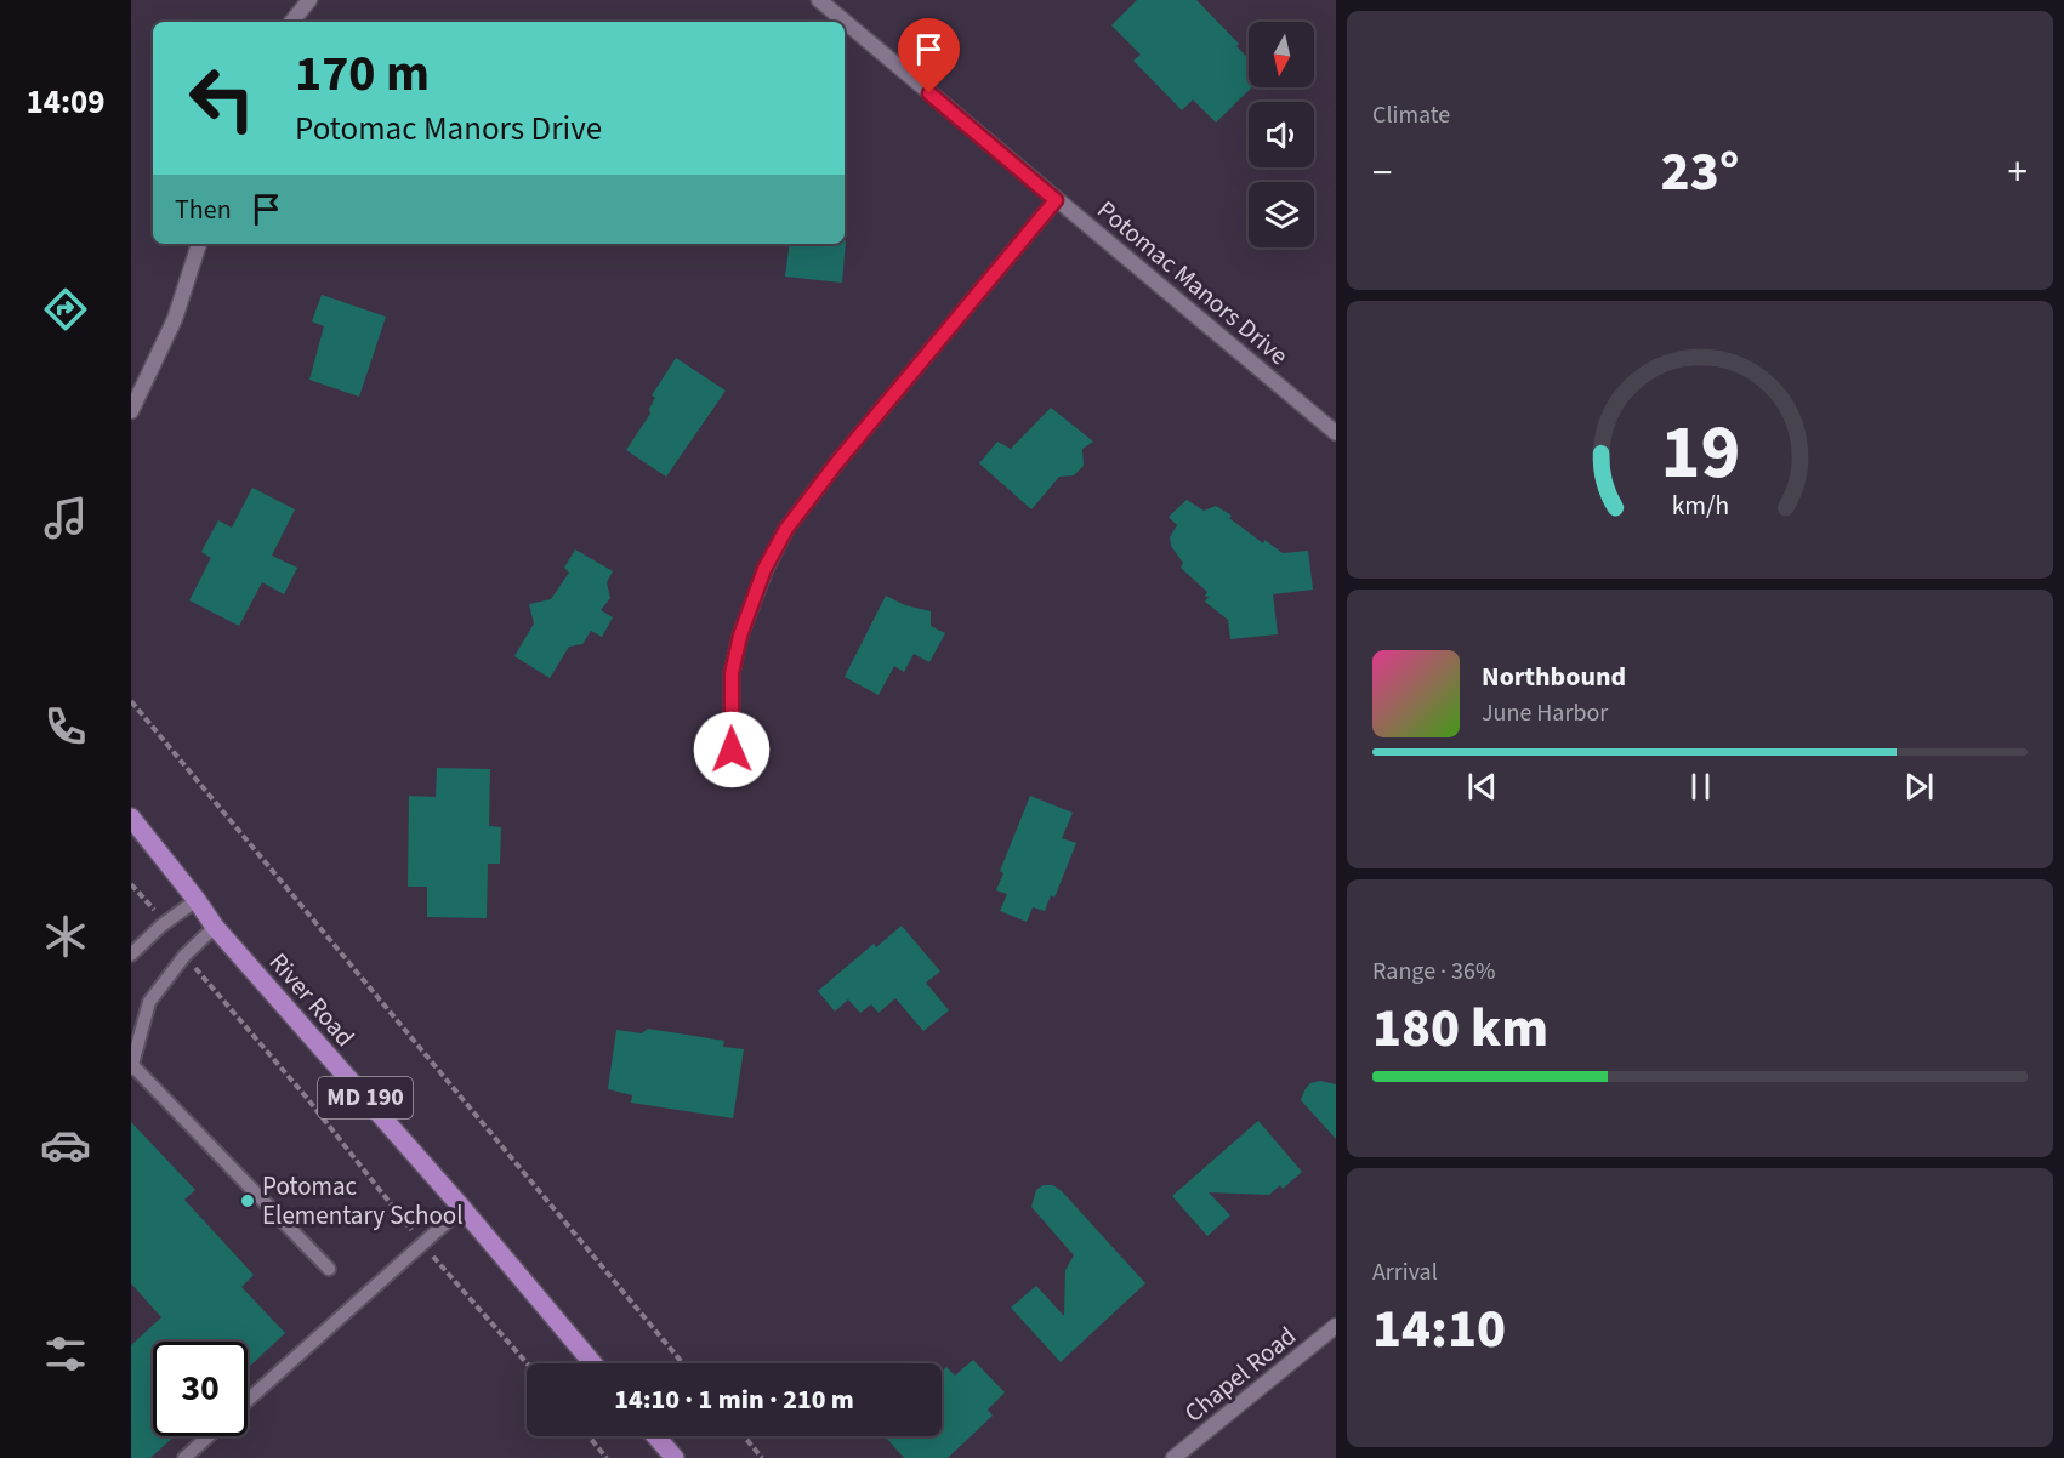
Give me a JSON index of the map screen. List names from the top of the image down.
{
  "streets": {
    "main road": ["River Road", "MD 190"],
    "street": ["Potomac Manors Drive", "Chapel Road"]
  },
  "places": ["Potomac Elementary School"],
  "north": "bottom",
  "page": {
    "tabs": "14:09",
    "tile": [
      "Climate",
      ["Range · 36%", "180 km"],
      ["Arrival", "14:10"]
    ],
    "turn": ["170 m", "Potomac Manors Drive"],
    "heat": ["−", "23°", "+"],
    "then": "Then",
    "song": ["Northbound", "June Harbor"],
    "limit": "30",
    "trip": "14:10 · 1 min · 210 m",
    "gauge": ["19", "km/h"]
  }
}
